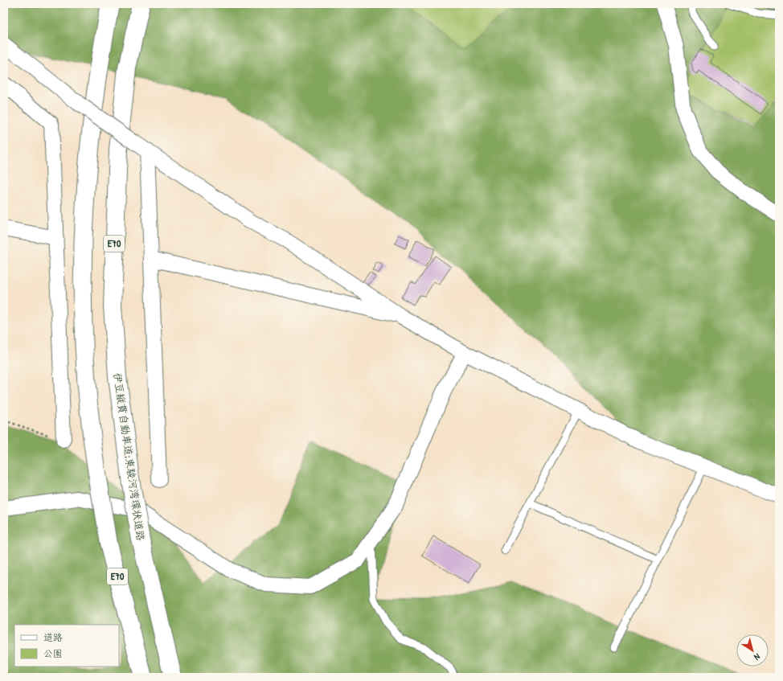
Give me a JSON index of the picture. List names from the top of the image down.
{
  "streets": {
    "highway": ["E70", "伊豆縦貫自動車道;東駿河湾環状道路"]
  },
  "legend": ["道路", "公園"],
  "north": "bottom right"
}
